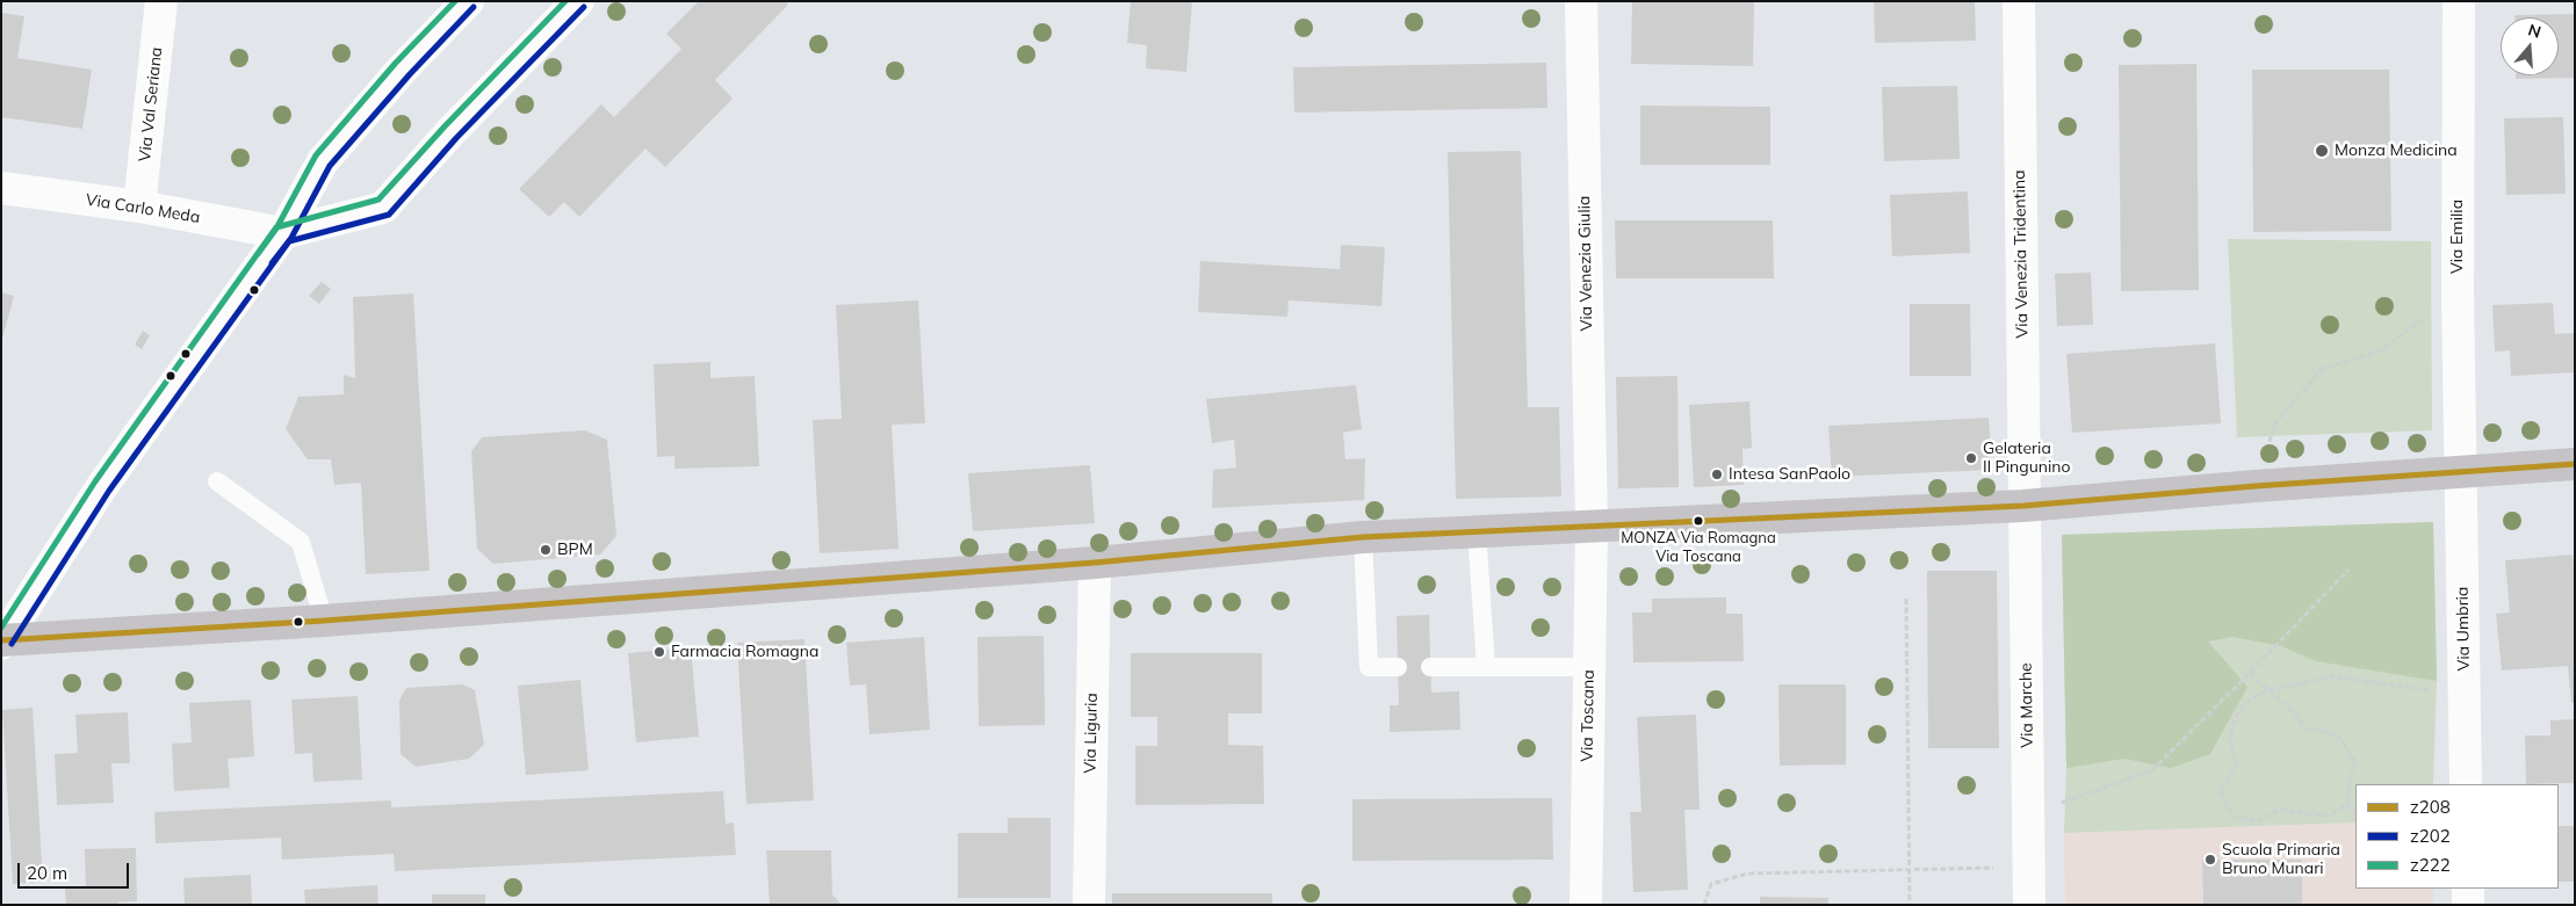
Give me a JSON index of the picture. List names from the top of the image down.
{
  "streets": {
    "street": [
      "Via Val Seriana",
      "Via Carlo Meda",
      "Via Emilia",
      "Via Venezia Tridentina",
      "Via Venezia Giulia",
      "Via Umbria",
      "Via Marche",
      "Via Toscana",
      "Via Liguria"
    ]
  },
  "crossings": [
    ["Via Val Seriana", "Via Carlo Meda"],
    ["Via Emilia", "Via Umbria"],
    ["Via Venezia Tridentina", "Via Marche"],
    ["Via Venezia Giulia", "Via Toscana"]
  ],
  "places": [
    "Monza Medicina",
    "Gelateria Il Pingunino",
    "Intesa SanPaolo",
    "MONZA Via Romagna Via Toscana",
    "BPM",
    "Farmacia Romagna",
    "Scuola Primaria Bruno Munari"
  ],
  "lines": ["transit line z222", "transit line z202", "transit line z208"],
  "legend": ["z208", "z202", "z222"],
  "scale_bar": "20 m",
  "north": "top"
}
